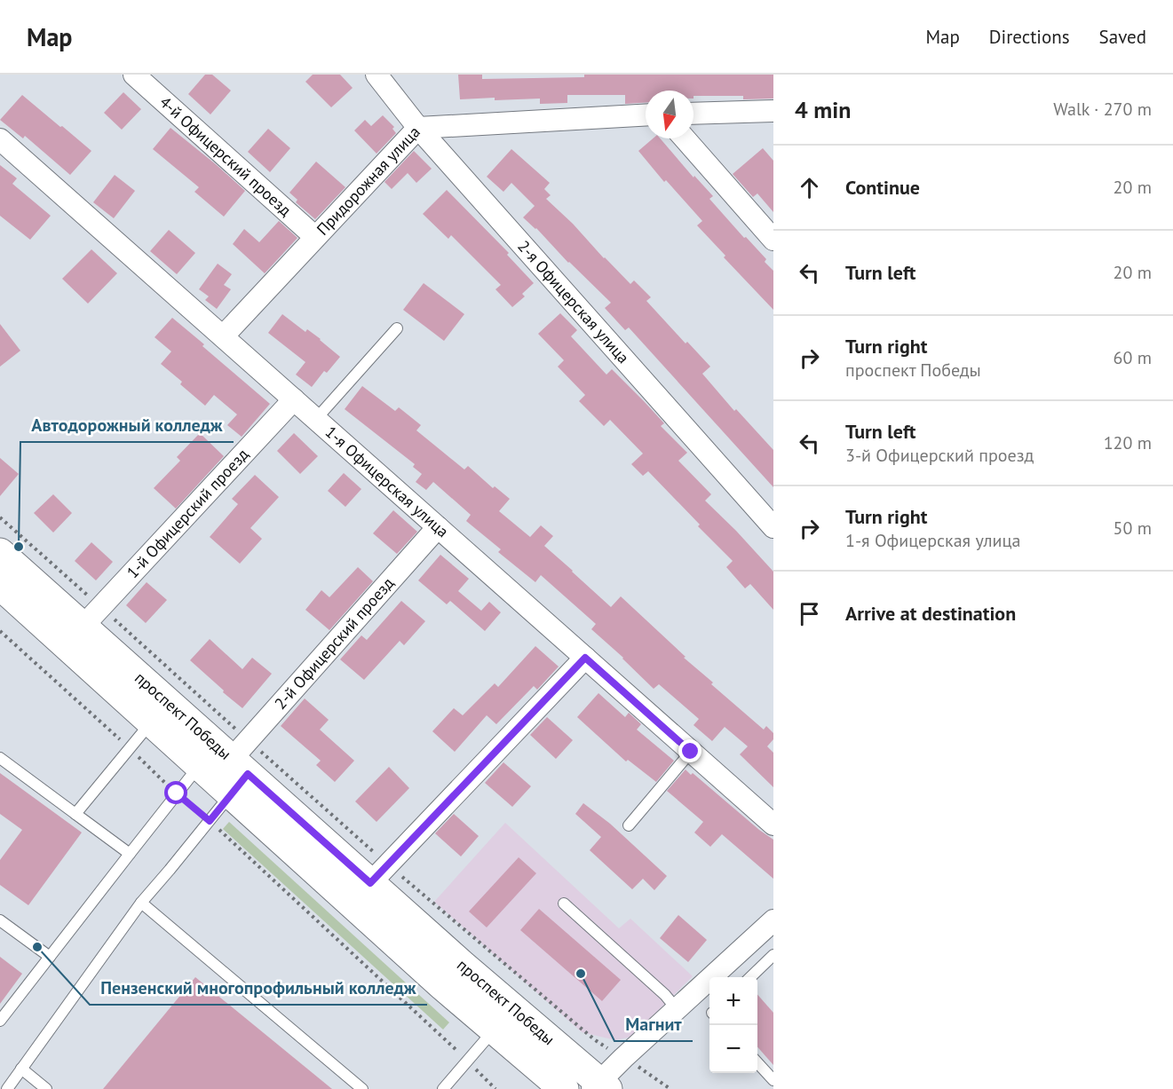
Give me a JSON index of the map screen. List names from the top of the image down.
{
  "streets": {
    "main road": ["проспект Победы"],
    "street": [
      "4-й Офицерский проезд",
      "Придорожная улица",
      "2-я Офицерская улица",
      "1-я Офицерская улица",
      "1-й Офицерский проезд",
      "2-й Офицерский проезд"
    ]
  },
  "crossings": [
    ["4-й Офицерский проезд", "Придорожная улица"],
    ["Придорожная улица", "2-я Офицерская улица"],
    ["Придорожная улица", "1-я Офицерская улица"],
    ["1-я Офицерская улица", "1-й Офицерский проезд"],
    ["1-я Офицерская улица", "2-й Офицерский проезд"],
    ["1-й Офицерский проезд", "проспект Победы"],
    ["2-й Офицерский проезд", "проспект Победы"]
  ],
  "places": ["Автодорожный колледж", "Пензенский многопрофильный колледж", "Магнит"],
  "north": "bottom",
  "page": {
    "header": "Map",
    "nav": ["Map", "Directions", "Saved"],
    "heading": ["4 min", "Walk · 270 m"],
    "list": [
      ["Continue", "20 m"],
      ["Turn left", "20 m"],
      ["Turn right", "проспект Победы", "60 m"],
      ["Turn left", "3-й Офицерский проезд", "120 m"],
      ["Turn right", "1-я Офицерская улица", "50 m"],
      "Arrive at destination"
    ],
    "map_buttons": ["+", "−"]
  }
}
